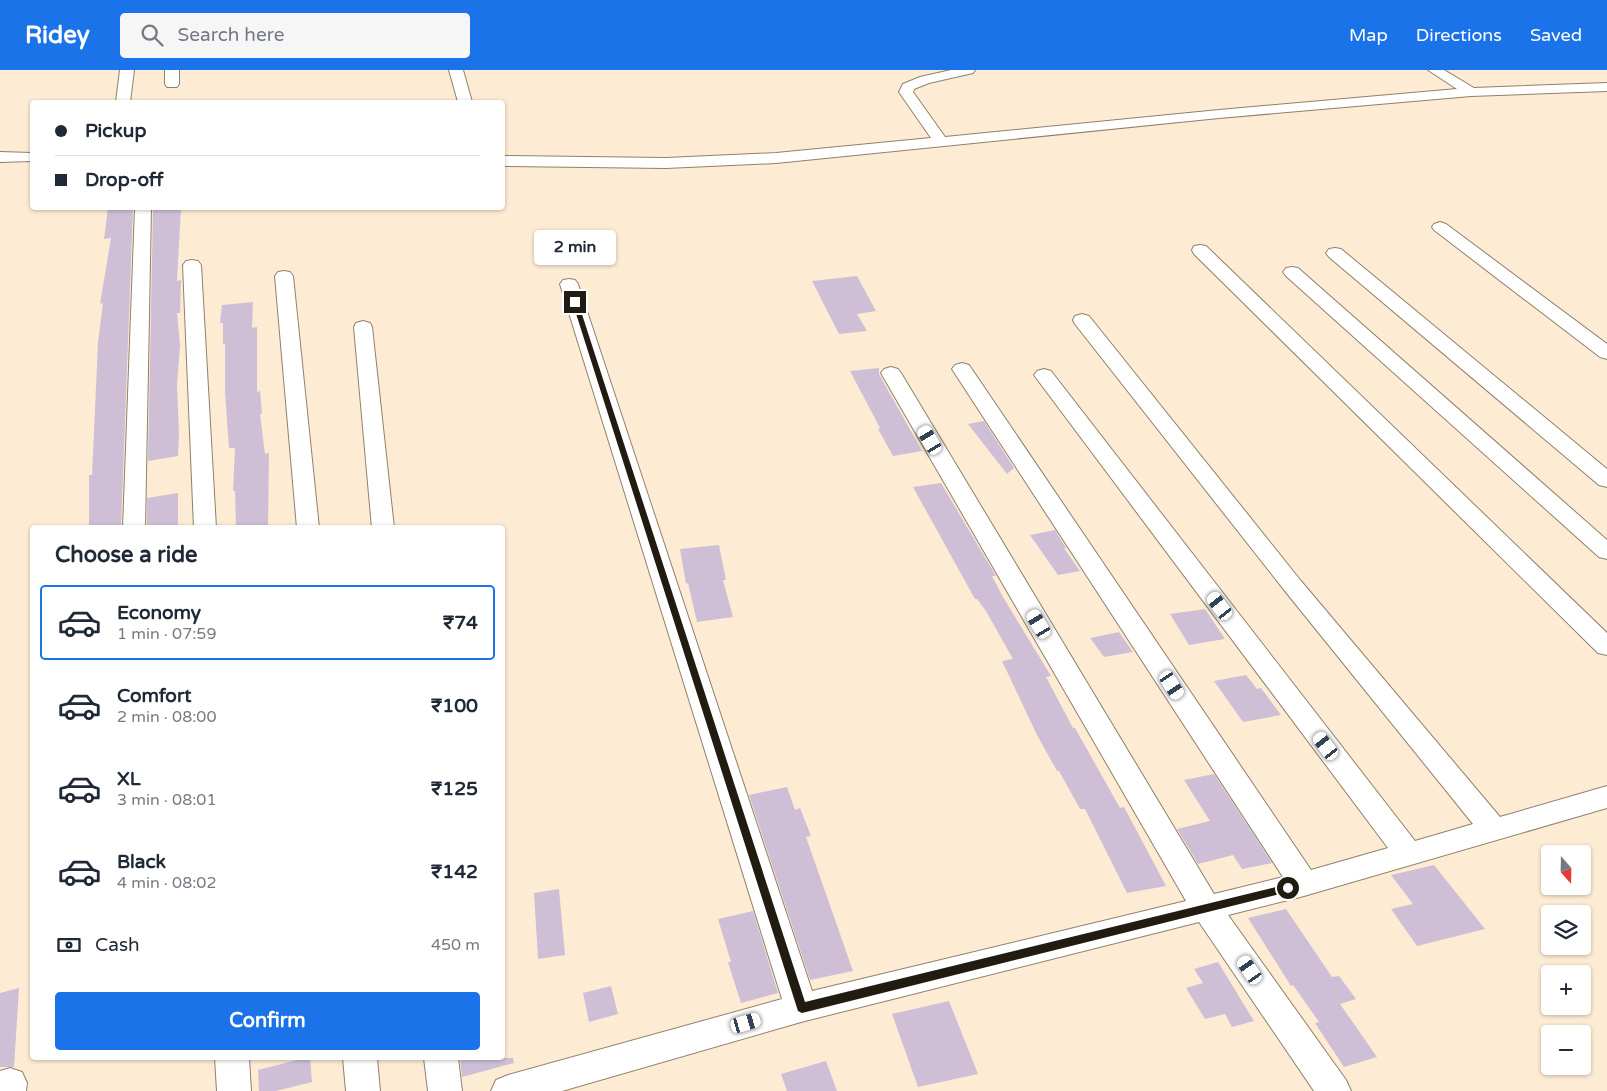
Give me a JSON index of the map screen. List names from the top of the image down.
{
  "north": "bottom",
  "page": {
    "header": "Ridey",
    "search": "Search here",
    "nav": ["Map", "Directions", "Saved"],
    "banner": ["Pickup", "Drop-off"],
    "bubble": "2 min",
    "heading": "Choose a ride",
    "list": [
      {
        "name": "Economy",
        "note": "1 min · 07:59",
        "value": "₹74"
      },
      {
        "name": "Comfort",
        "note": "2 min · 08:00",
        "value": "₹100"
      },
      {
        "name": "XL",
        "note": "3 min · 08:01",
        "value": "₹125"
      },
      {
        "name": "Black",
        "note": "4 min · 08:02",
        "value": "₹142"
      }
    ],
    "map_buttons": ["+", "−"],
    "pay": ["Cash", "450 m"],
    "buttons": "Confirm"
  }
}
